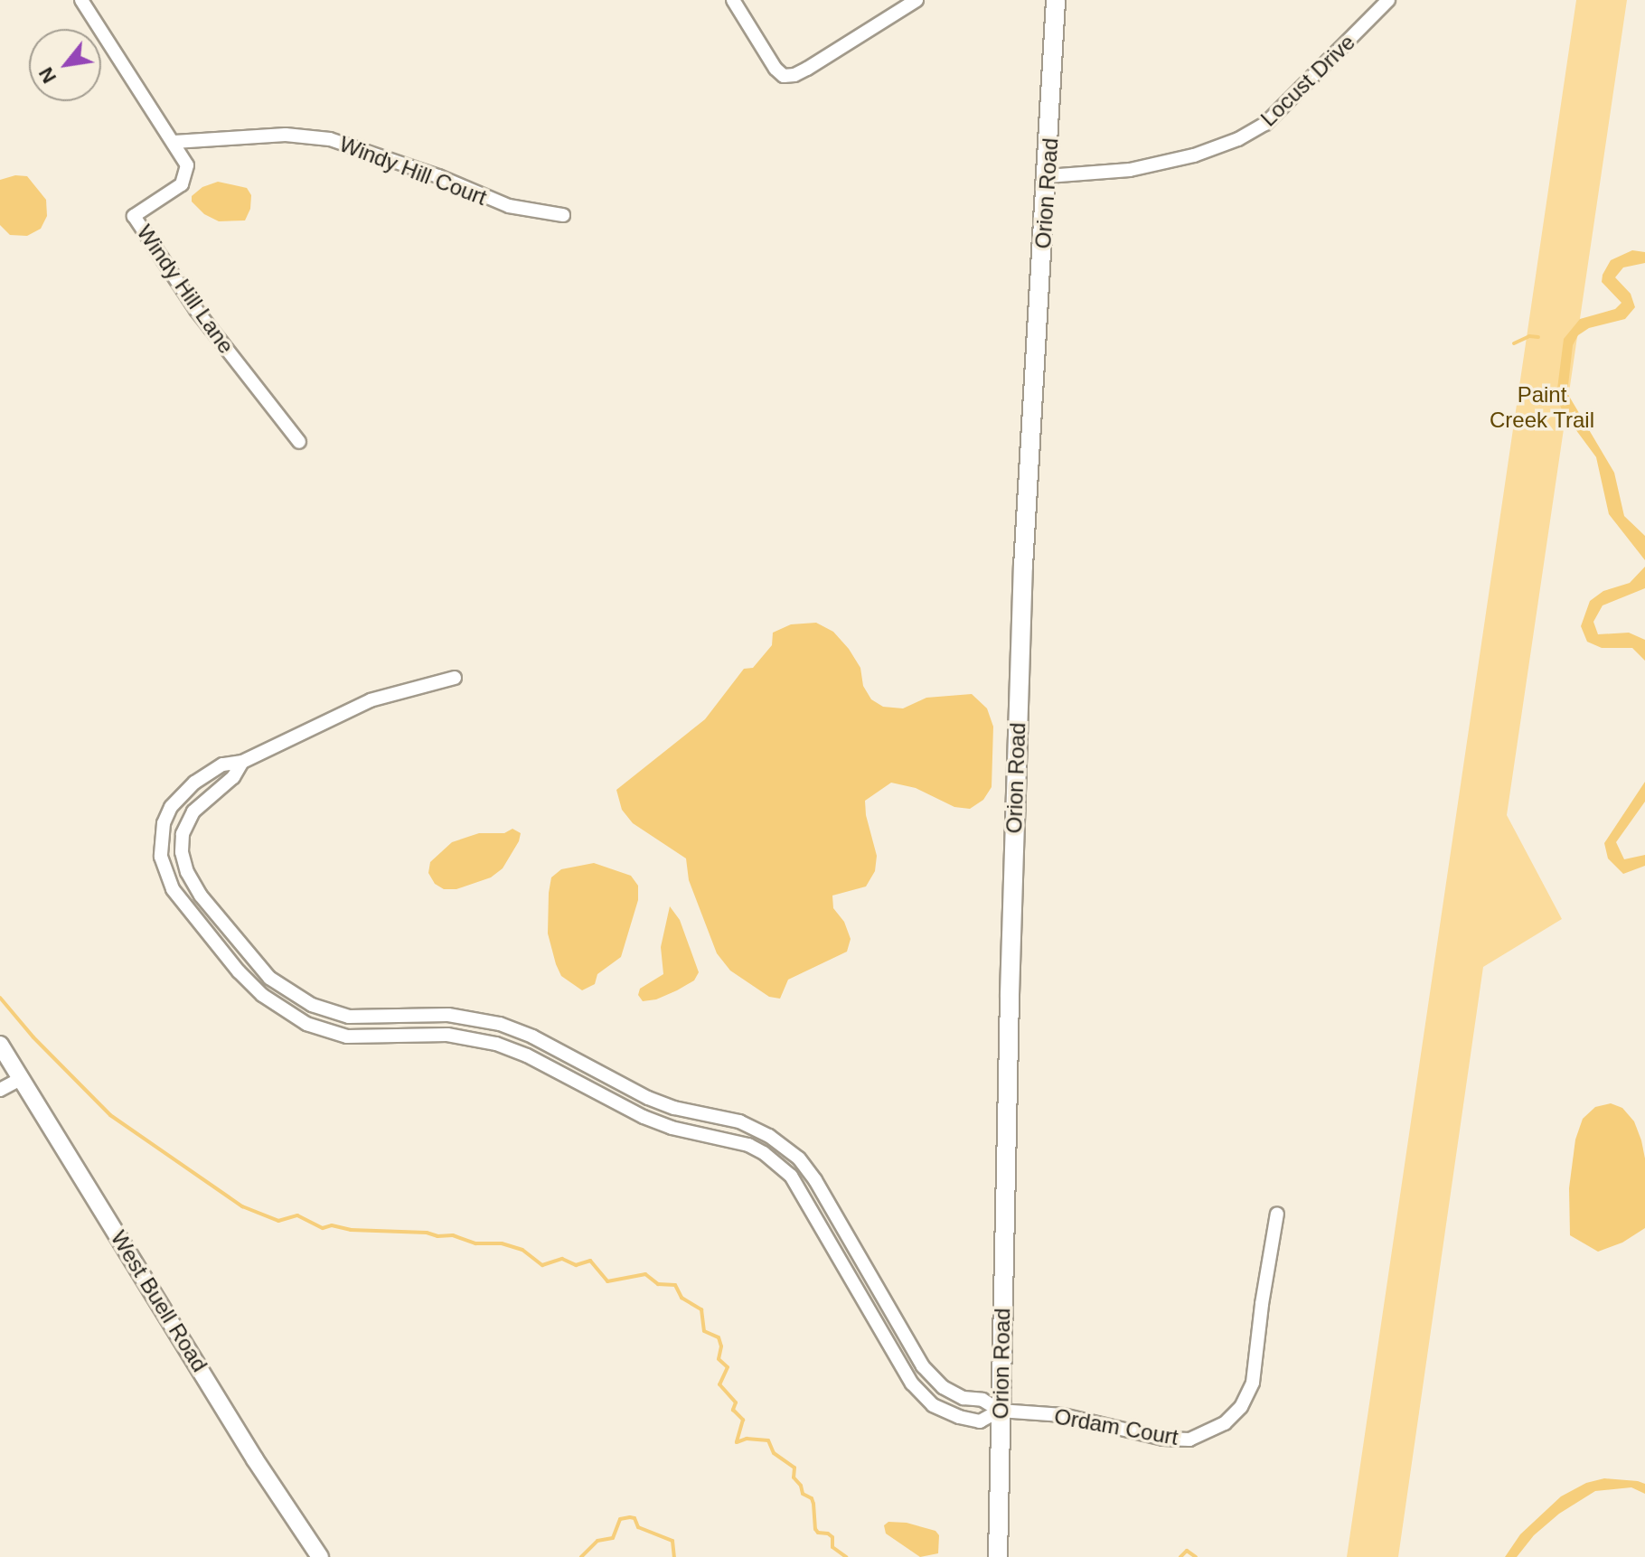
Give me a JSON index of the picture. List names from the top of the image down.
{
  "streets": {
    "main road": ["Orion Road"],
    "street": [
      "Locust Drive",
      "Windy Hill Court",
      "Windy Hill Lane",
      "West Buell Road",
      "Ordam Court"
    ]
  },
  "crossings": [
    ["Locust Drive", "Orion Road"],
    ["Windy Hill Court", "Windy Hill Lane"],
    ["Orion Road", "Ordam Court"]
  ],
  "parks": ["Paint Creek Trail"],
  "north": "bottom left"
}
